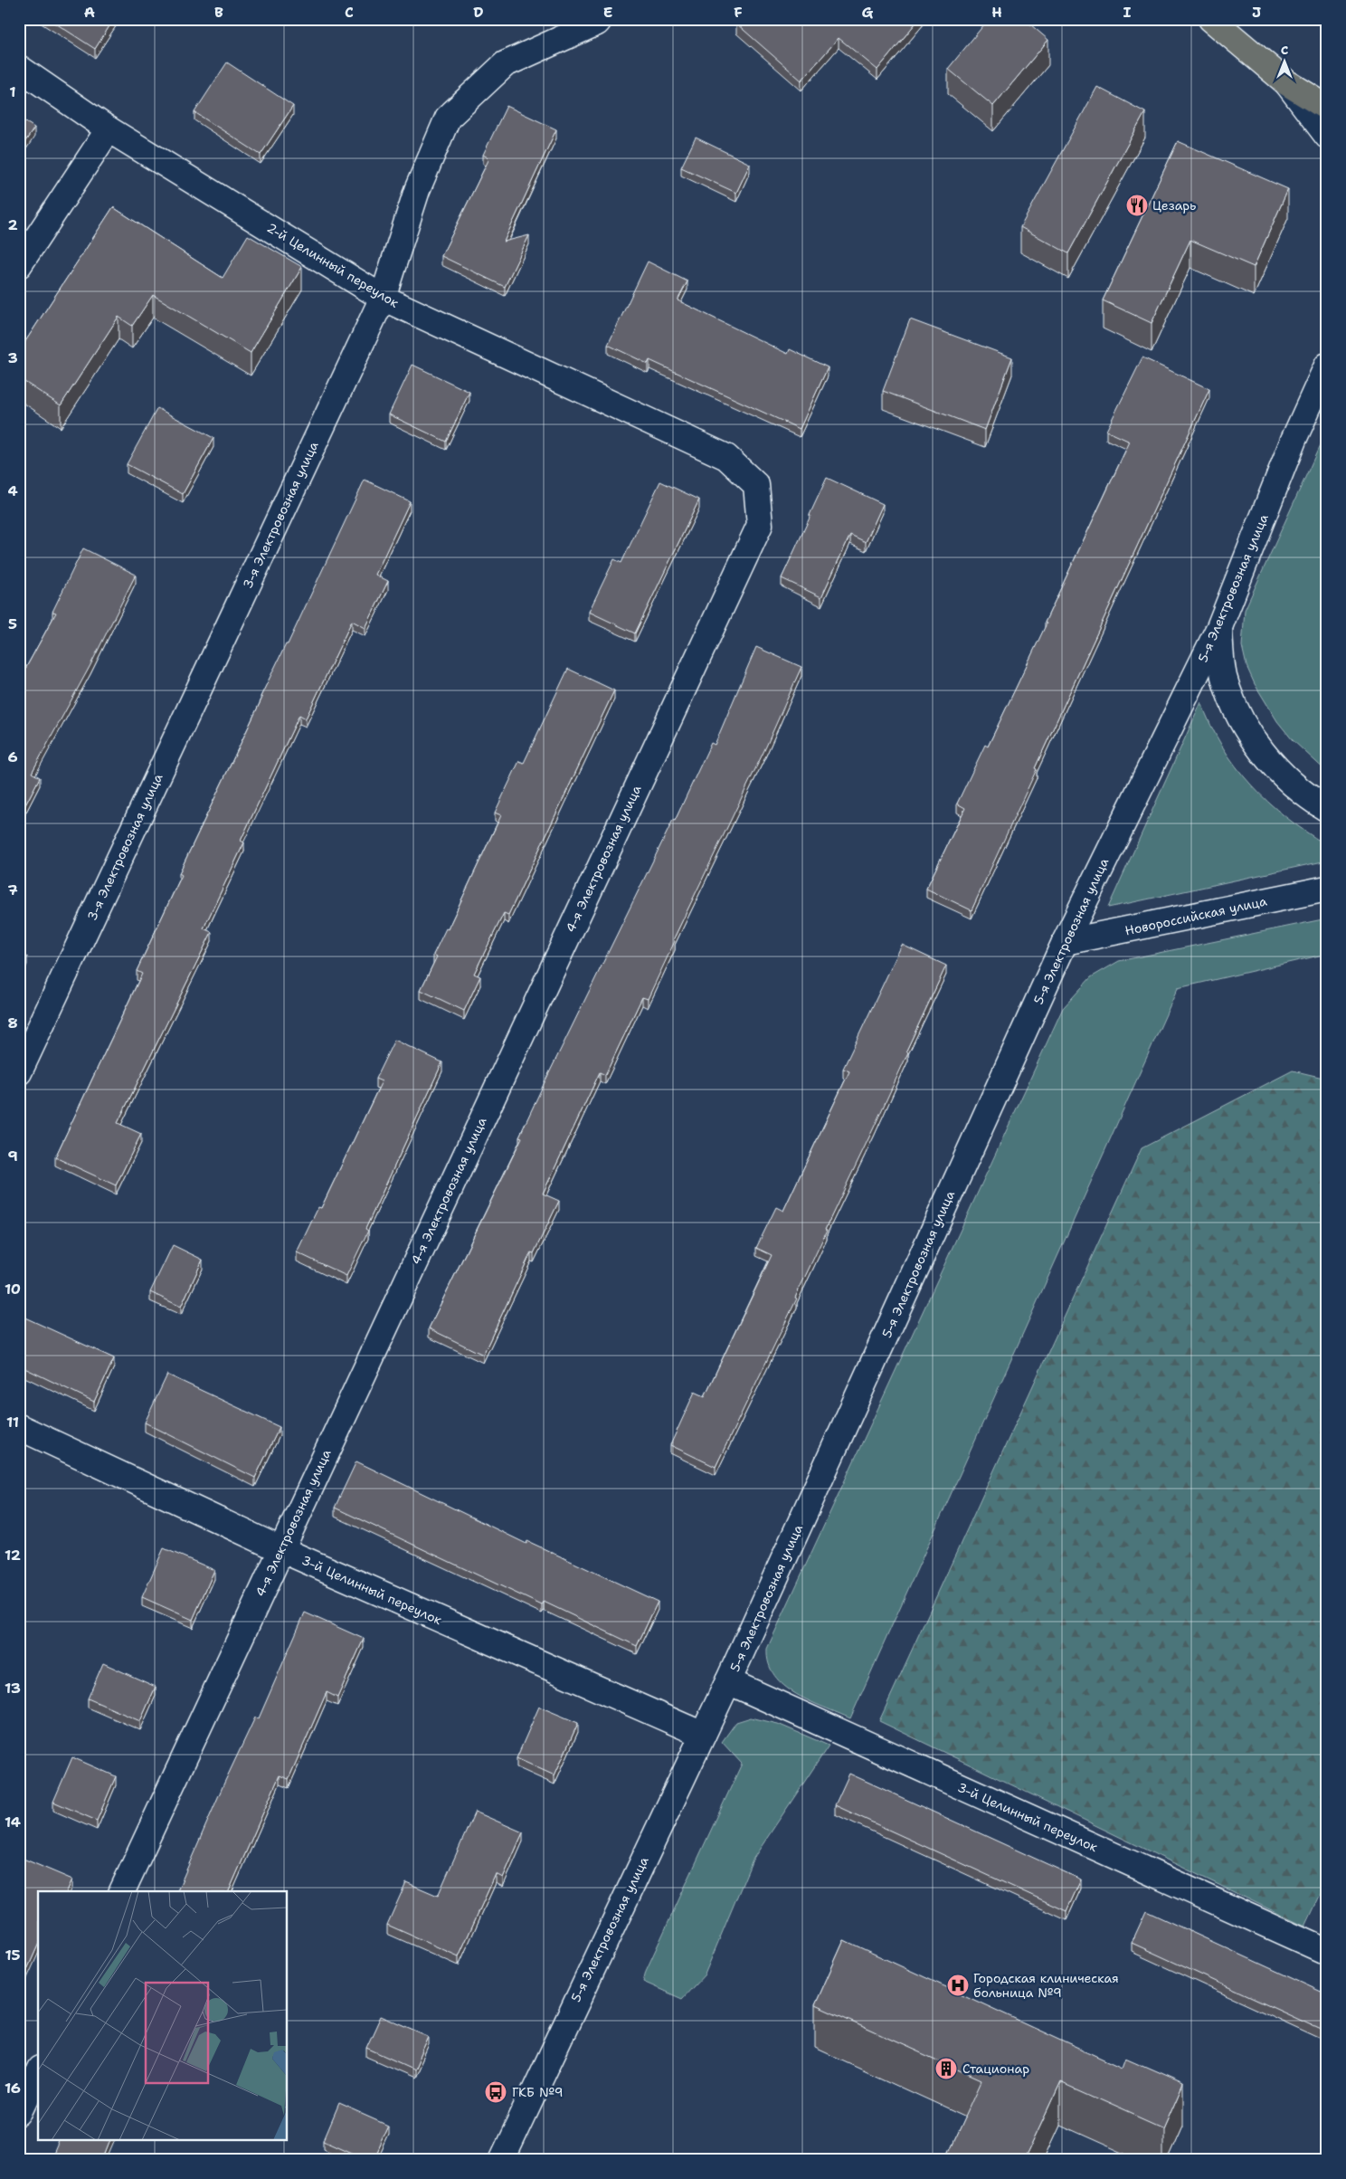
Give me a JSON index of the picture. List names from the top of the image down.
{
  "streets": {
    "street": [
      "2-й Целинный переулок",
      "3-я Электровозная улица",
      "5-я Электровозная улица",
      "4-я Электровозная улица",
      "Новороссийская улица",
      "3-й Целинный переулок"
    ]
  },
  "crossings": [
    ["2-й Целинный переулок", "3-я Электровозная улица"],
    ["2-й Целинный переулок", "4-я Электровозная улица"],
    ["5-я Электровозная улица", "Новороссийская улица"],
    ["5-я Электровозная улица", "3-й Целинный переулок"],
    ["4-я Электровозная улица", "3-й Целинный переулок"]
  ],
  "places": {
    "restaurant": ["Цезарь"],
    "hospital": ["Городская клиническая больница №9"],
    "building": ["Стационар"],
    "bus stop": ["ГКБ №9"]
  },
  "north": "top",
  "grid": {
    "columns": [
      "A",
      "B",
      "C",
      "D",
      "E",
      "F",
      "G",
      "H",
      "I",
      "J"
    ],
    "rows": [
      "1",
      "2",
      "3",
      "4",
      "5",
      "6",
      "7",
      "8",
      "9",
      "10",
      "11",
      "12",
      "13",
      "14",
      "15",
      "16"
    ]
  }
}
